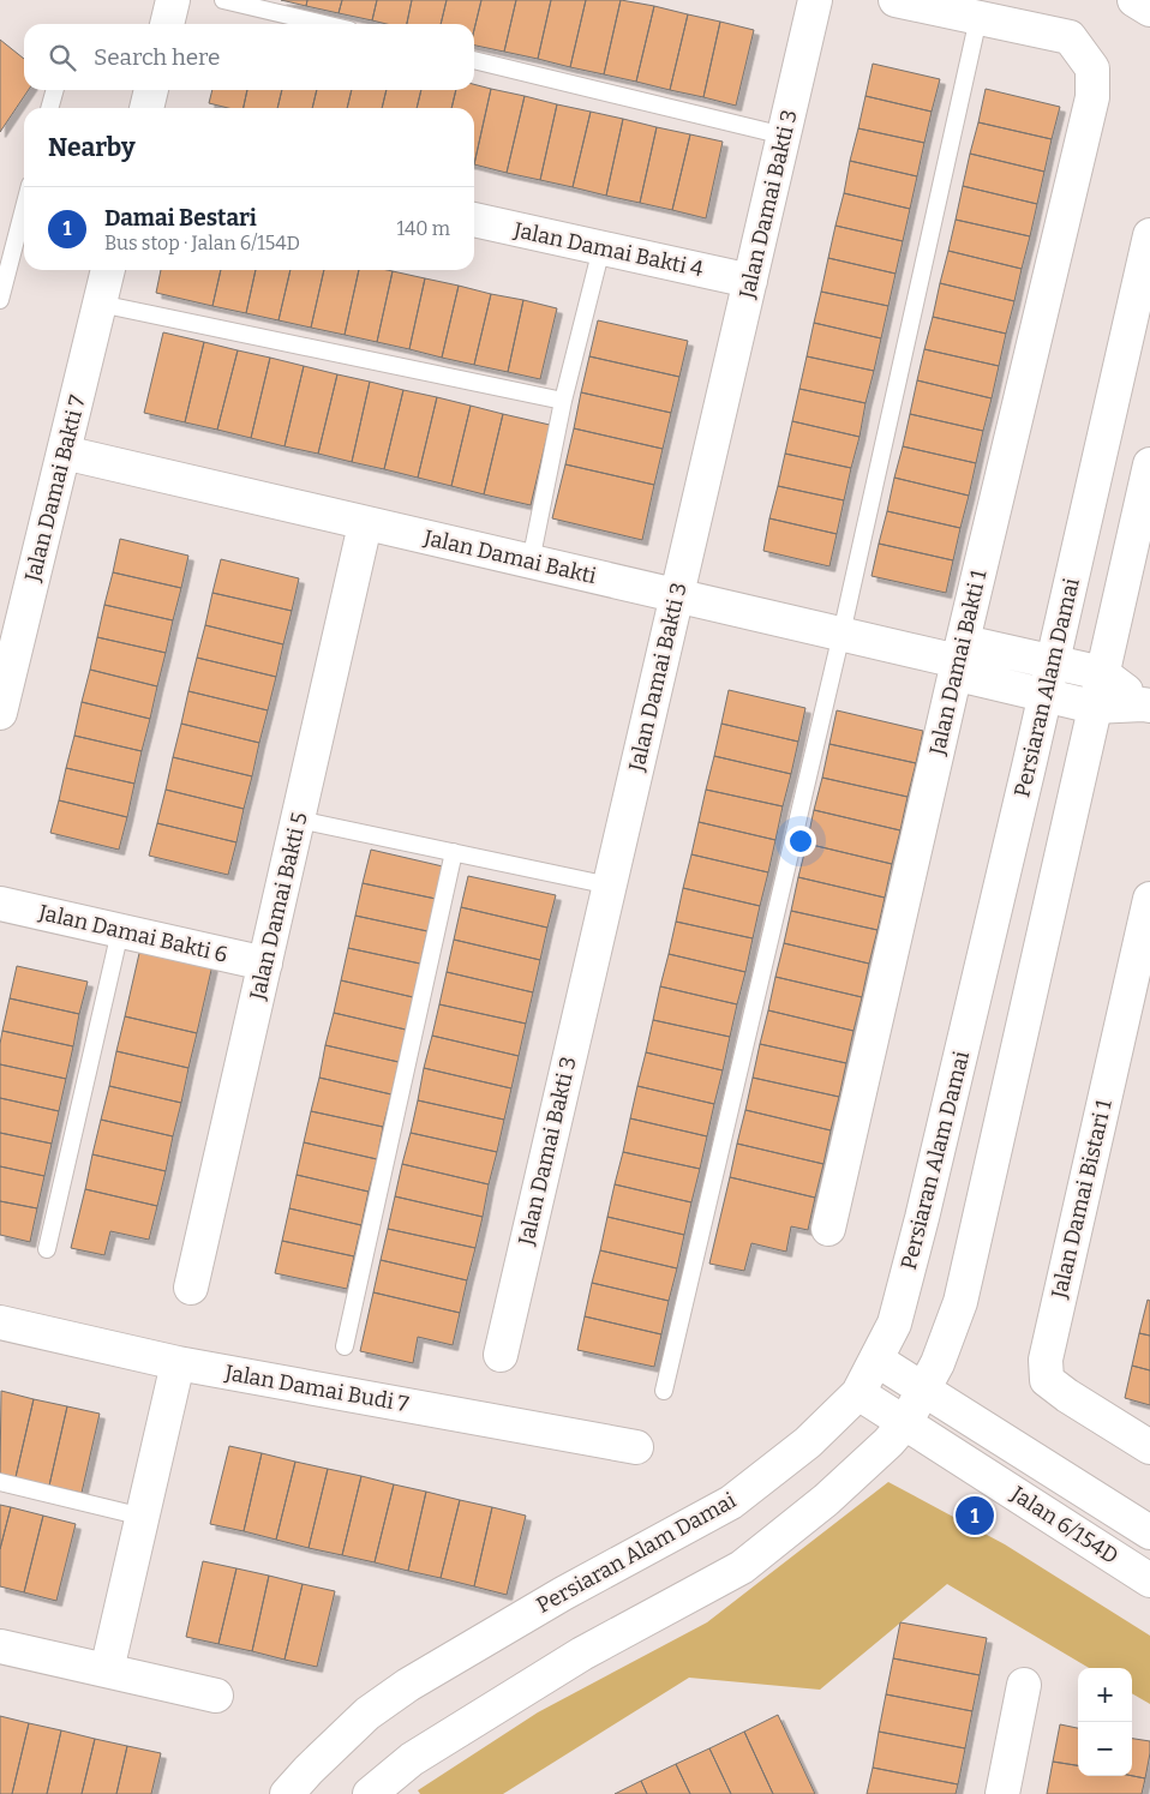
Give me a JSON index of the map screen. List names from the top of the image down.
{
  "streets": {
    "street": [
      "Jalan Damai Bakti 3",
      "Jalan Damai Bakti 4",
      "Jalan Damai Bakti 7",
      "Jalan Damai Bakti",
      "Jalan Damai Bakti 1",
      "Persiaran Alam Damai",
      "Jalan Damai Bakti 5",
      "Jalan Damai Bakti 6",
      "Jalan Damai Bistari 1",
      "Jalan Damai Budi 7",
      "Jalan 6/154D"
    ]
  },
  "crossings": [
    ["Jalan Damai Bakti 3", "Jalan Damai Bakti 4"],
    ["Jalan Damai Bakti 3", "Jalan Damai Bakti"],
    ["Jalan Damai Bakti 7", "Jalan Damai Bakti"],
    ["Jalan Damai Bakti", "Jalan Damai Bakti 1"],
    ["Jalan Damai Bakti", "Persiaran Alam Damai"],
    ["Jalan Damai Bakti", "Jalan Damai Bakti 5"],
    ["Persiaran Alam Damai", "Jalan 6/154D"],
    ["Jalan Damai Bakti 5", "Jalan Damai Bakti 6"]
  ],
  "page": {
    "search": "Search here",
    "heading": "Nearby",
    "list": [
      {
        "mark": "1",
        "name": "Damai Bestari",
        "note": "Bus stop · Jalan 6/154D",
        "value": "140 m"
      }
    ],
    "pins": "1",
    "map_buttons": ["+", "−"]
  }
}
